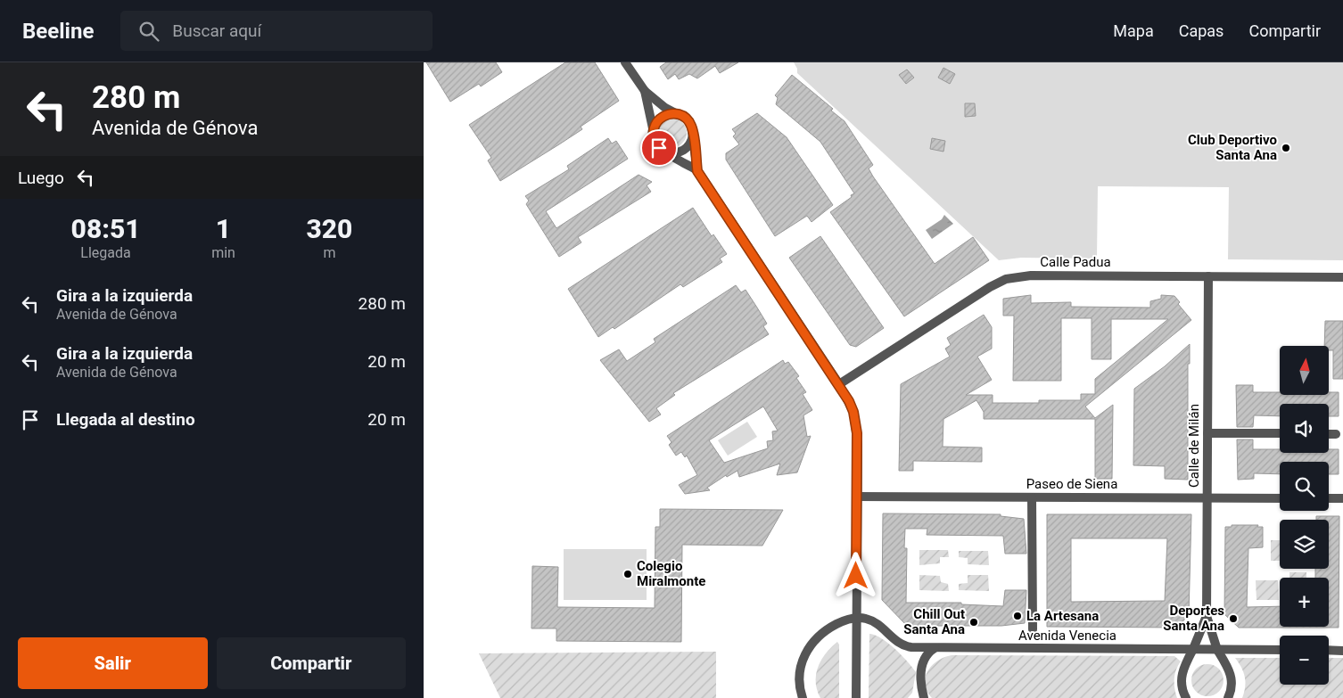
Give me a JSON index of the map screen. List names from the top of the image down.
{
  "streets": {
    "street": [
      "Calle Padua",
      "Calle de Milán",
      "Paseo de Siena",
      "Avenida Venecia"
    ]
  },
  "crossings": [
    ["Calle Padua", "Calle de Milán"],
    ["Calle de Milán", "Paseo de Siena"],
    ["Calle de Milán", "Avenida Venecia"]
  ],
  "places": [
    "Club Deportivo Santa Ana",
    "Colegio Miralmonte",
    "La Artesana",
    "Deportes Santa Ana",
    "Chill Out Santa Ana"
  ],
  "north": "top",
  "page": {
    "header": "Beeline",
    "search": "Buscar aquí",
    "nav": ["Mapa", "Capas", "Compartir"],
    "turn": ["280 m", "Avenida de Génova"],
    "then": "Luego",
    "eta": [
      "08:51",
      "Llegada",
      "1",
      "min",
      "320",
      "m"
    ],
    "list": [
      {
        "name": "Gira a la izquierda",
        "note": "Avenida de Génova",
        "value": "280 m"
      },
      {
        "name": "Gira a la izquierda",
        "note": "Avenida de Génova",
        "value": "20 m"
      },
      {
        "name": "Llegada al destino",
        "value": "20 m"
      }
    ],
    "map_buttons": ["+", "−"],
    "buttons": ["Salir", "Compartir"]
  }
}
